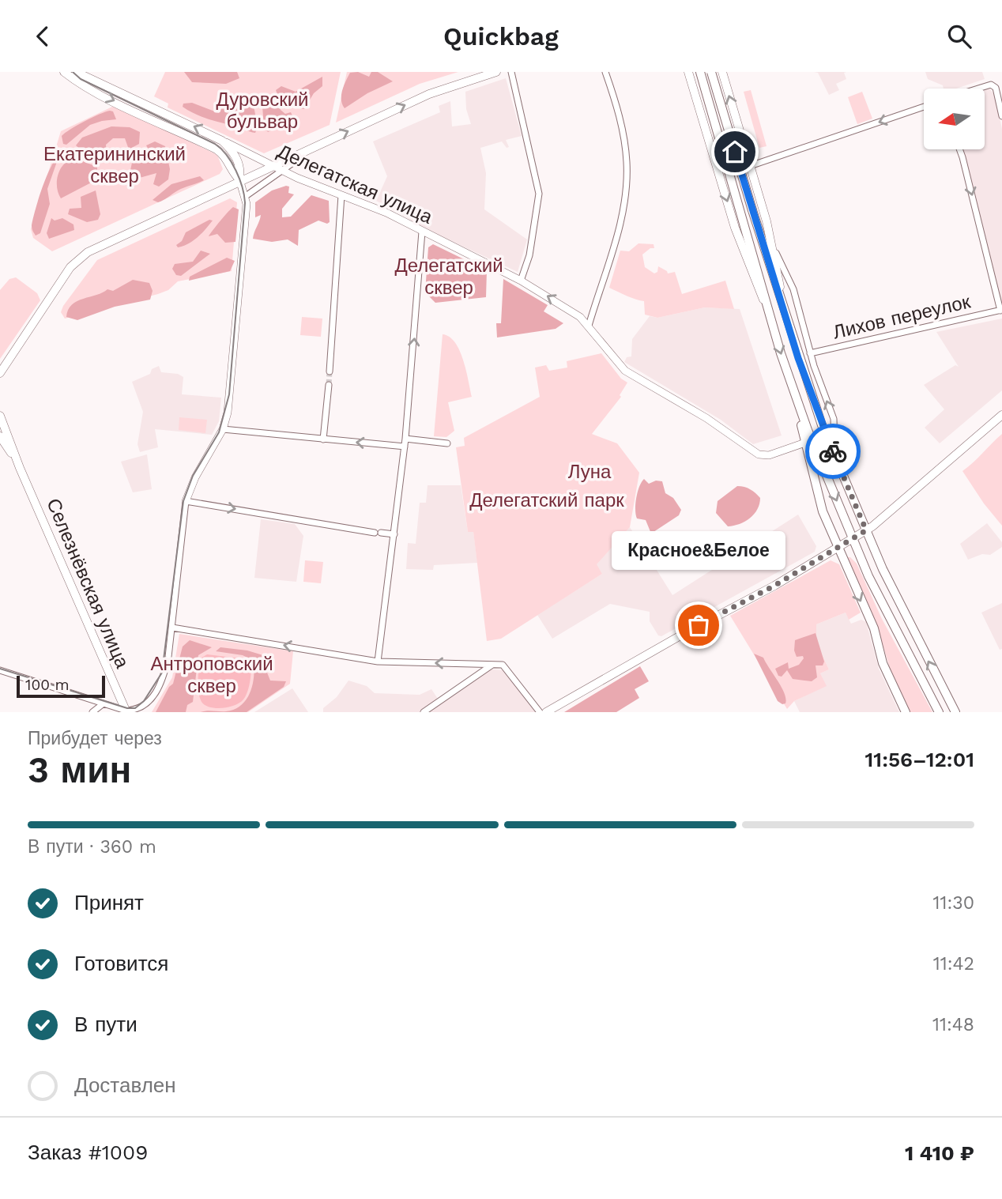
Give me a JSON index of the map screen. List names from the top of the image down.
{
  "streets": {
    "main road": ["Делегатская улица", "Селезнёвская улица"],
    "street": ["Лихов переулок"]
  },
  "parks": [
    "Дуровский бульвар",
    "Екатерининский сквер",
    "Делегатский сквер",
    "Луна",
    "Делегатский парк",
    "Антроповский сквер"
  ],
  "places": ["Красное&Белое"],
  "scale_bar": "100 m",
  "north": "left",
  "page": {
    "header": "Quickbag",
    "bubble": "Красное&Белое",
    "scale": "100 m",
    "heading": ["3 мин", "Прибудет через", "11:56–12:01"],
    "panel": ["Заказ #1009", "1 410 ₽"],
    "bar": "В пути · 360 m",
    "list": [
      ["Принят", "11:30"],
      ["Готовится", "11:42"],
      ["В пути", "11:48"],
      "Доставлен"
    ]
  }
}
